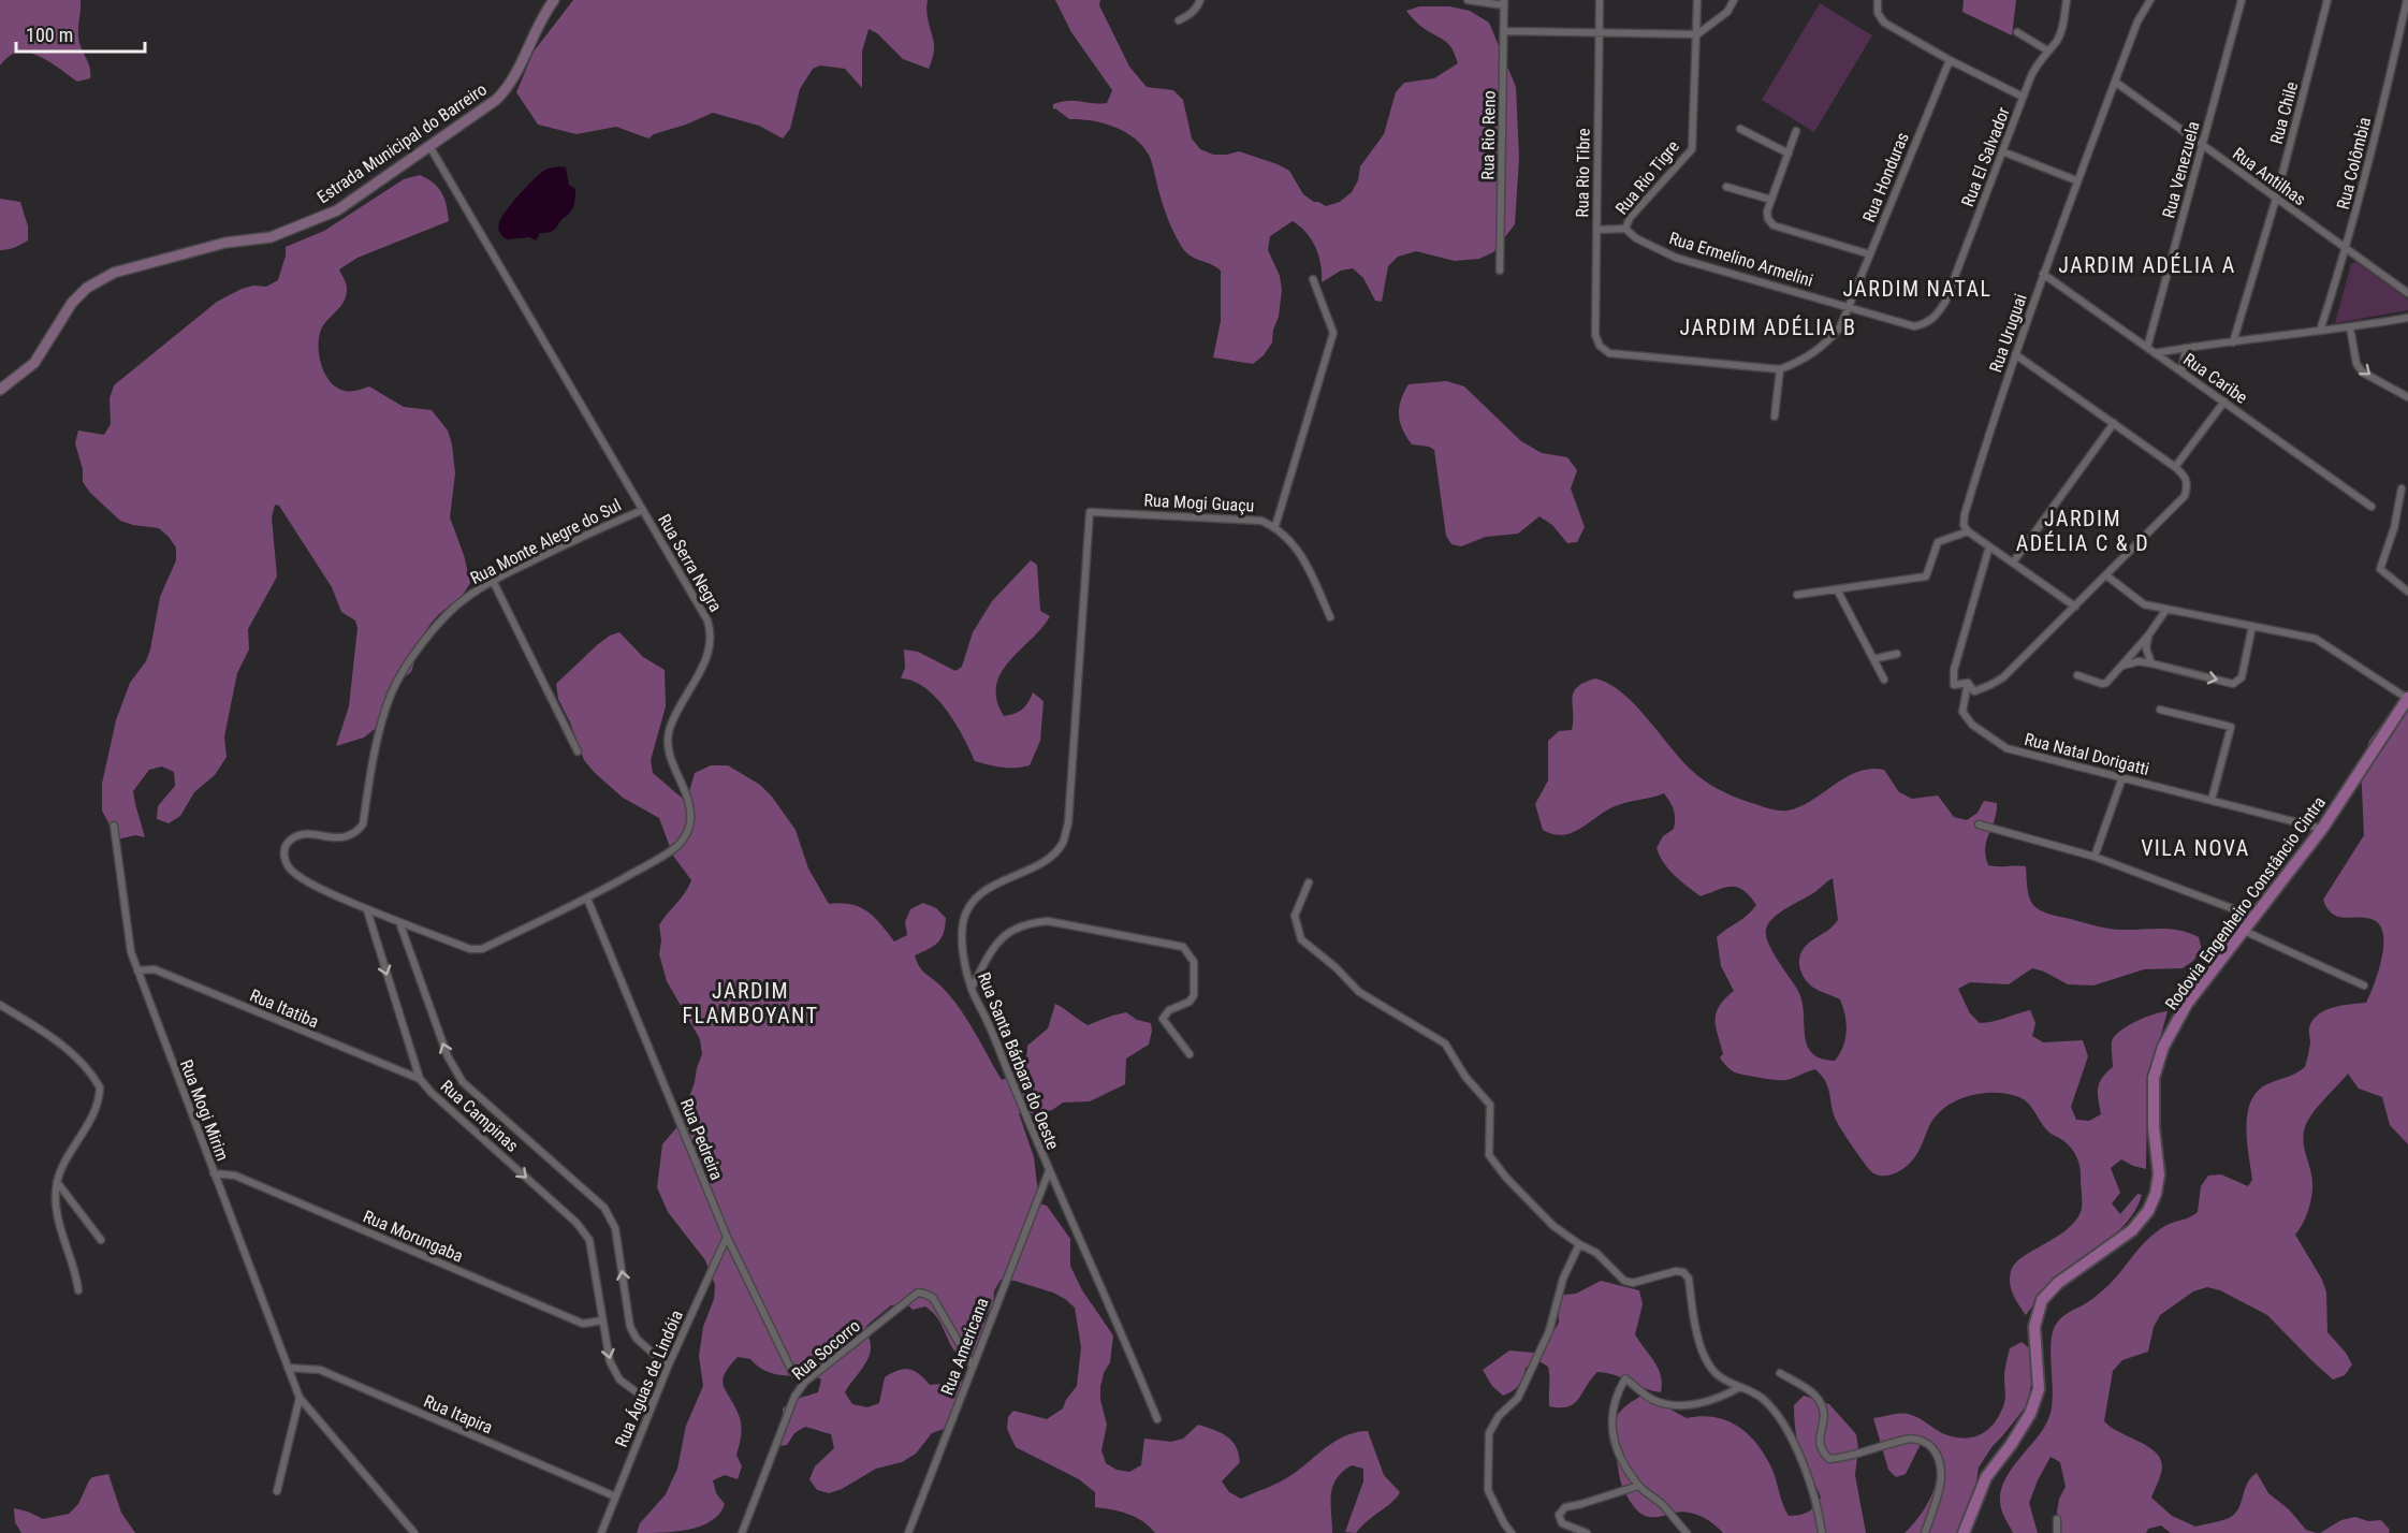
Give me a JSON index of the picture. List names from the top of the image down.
{
  "streets": {
    "main road": ["Rodovia Engenheiro Constâncio Cintra"],
    "street": [
      "Rua Chile",
      "Rua Rio Reno",
      "Estrada Municipal do Barreiro",
      "Rua El Salvador",
      "Rua Colômbia",
      "Rua Venezuela",
      "Rua Rio Tibre",
      "Rua Antilhas",
      "Rua Rio Tigre",
      "Rua Honduras",
      "Rua Ermelino Armelini",
      "Rua Uruguai",
      "Rua Caribe",
      "Rua Mogi Guaçu",
      "Rua Monte Alegre do Sul",
      "Rua Serra Negra",
      "Rua Natal Dorigatti",
      "Rua Itatiba",
      "Rua Santa Bárbara do Oeste",
      "Rua Mogi Mirim",
      "Rua Campinas",
      "Rua Pedreira",
      "Rua Morungaba",
      "Rua Americana",
      "Rua Socorro",
      "Rua Águas de Lindóia",
      "Rua Itapira"
    ]
  },
  "crossings": [
    ["Rua Chile", "Rua Antilhas"],
    ["Estrada Municipal do Barreiro", "Rua Serra Negra"],
    ["Rua El Salvador", "Rua Ermelino Armelini"],
    ["Rua Colômbia", "Rua Antilhas"],
    ["Rua Venezuela", "Rua Antilhas"],
    ["Rua Venezuela", "Rua Caribe"],
    ["Rua Rio Tibre", "Rua Rio Tigre"],
    ["Rua Rio Tibre", "Rua Honduras"],
    ["Rua Antilhas", "Rua Uruguai"],
    ["Rua Rio Tigre", "Rua Ermelino Armelini"],
    ["Rua Honduras", "Rua Ermelino Armelini"],
    ["Rua Uruguai", "Rua Caribe"],
    ["Rua Mogi Guaçu", "Rua Santa Bárbara do Oeste"],
    ["Rua Monte Alegre do Sul", "Rua Serra Negra"],
    ["Rua Monte Alegre do Sul", "Rua Campinas"],
    ["Rua Serra Negra", "Rua Campinas"],
    ["Rua Serra Negra", "Rua Pedreira"],
    ["Rua Natal Dorigatti", "Rodovia Engenheiro Constâncio Cintra"],
    ["Rua Itatiba", "Rua Mogi Mirim"],
    ["Rua Itatiba", "Rua Campinas"],
    ["Rua Santa Bárbara do Oeste", "Rua Americana"],
    ["Rua Mogi Mirim", "Rua Morungaba"],
    ["Rua Mogi Mirim", "Rua Itapira"],
    ["Rua Campinas", "Rua Morungaba"],
    ["Rua Campinas", "Rua Águas de Lindóia"],
    ["Rua Pedreira", "Rua Socorro"],
    ["Rua Pedreira", "Rua Águas de Lindóia"],
    ["Rua Americana", "Rua Socorro"],
    ["Rua Águas de Lindóia", "Rua Itapira"]
  ],
  "districts": [
    "JARDIM ADÉLIA A",
    "JARDIM NATAL",
    "JARDIM ADÉLIA B",
    "JARDIM ADÉLIA C & D",
    "VILA NOVA",
    "JARDIM FLAMBOYANT"
  ],
  "scale_bar": "100 m"
}
